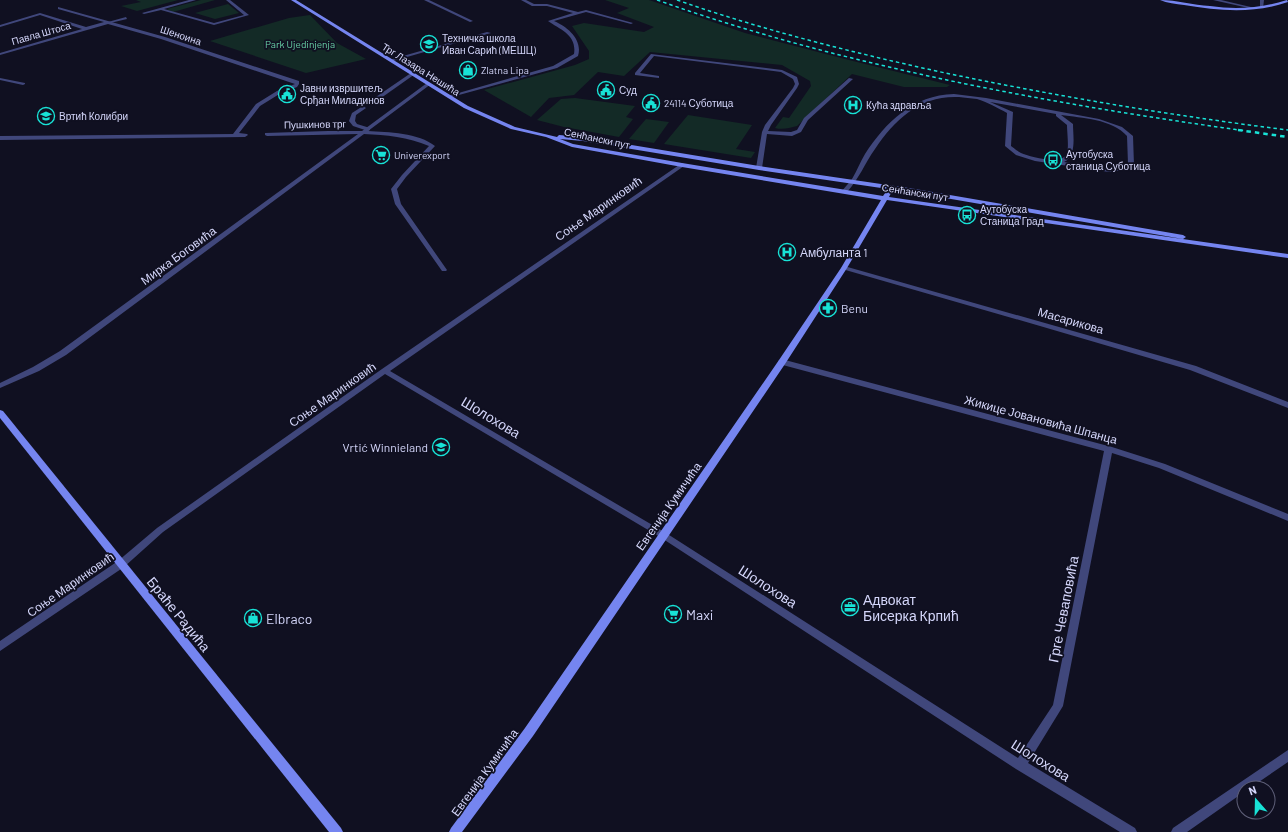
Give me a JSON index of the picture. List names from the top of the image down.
{
  "streets": {
    "main road": [
      "Трг Лазара Нешића",
      "Сенћански пут",
      "Евгенија Кумичића",
      "Браће Радића"
    ],
    "street": [
      "Павла Штоса",
      "Шеноина",
      "Пушкинов трг",
      "Соње Маринковић",
      "Мирка Боговића",
      "Масарикова",
      "Шолохова",
      "Жикице Јовановића Шпанца",
      "Грге Чеваповића"
    ]
  },
  "crossings": [
    ["Павла Штоса", "Шеноина"],
    ["Трг Лазара Нешића", "Сенћански пут"],
    ["Пушкинов трг", "Мирка Боговића"],
    ["Сенћански пут", "Соње Маринковић"],
    ["Сенћански пут", "Евгенија Кумичића"],
    ["Соње Маринковић", "Шолохова"],
    ["Соње Маринковић", "Браће Радића"],
    ["Масарикова", "Евгенија Кумичића"],
    ["Шолохова", "Евгенија Кумичића"],
    ["Шолохова", "Грге Чеваповића"],
    ["Жикице Јовановића Шпанца", "Евгенија Кумичића"],
    ["Жикице Јовановића Шпанца", "Грге Чеваповића"]
  ],
  "parks": ["Park Ujedinjenja"],
  "places": {
    "school or university": ["Техничка школа Иван Сарић (МЕШЦ)", "Вртић Колибри", "Vrtić Winnieland"],
    "shop": ["Zlatna Lipa", "Elbraco"],
    "public building": ["Суд", "Јавни извршитељ Срђан Миладинов", "24114 Суботица"],
    "hospital": ["Кућа здравља", "Амбуланта 1"],
    "supermarket": ["Univerexport", "Maxi"],
    "bus stop": ["Аутобуска станица Суботица", "Аутобуска Станица Град"],
    "pharmacy": ["Benu"],
    "office": ["Адвокат Бисерка Крпић"]
  },
  "north": "top"
}
